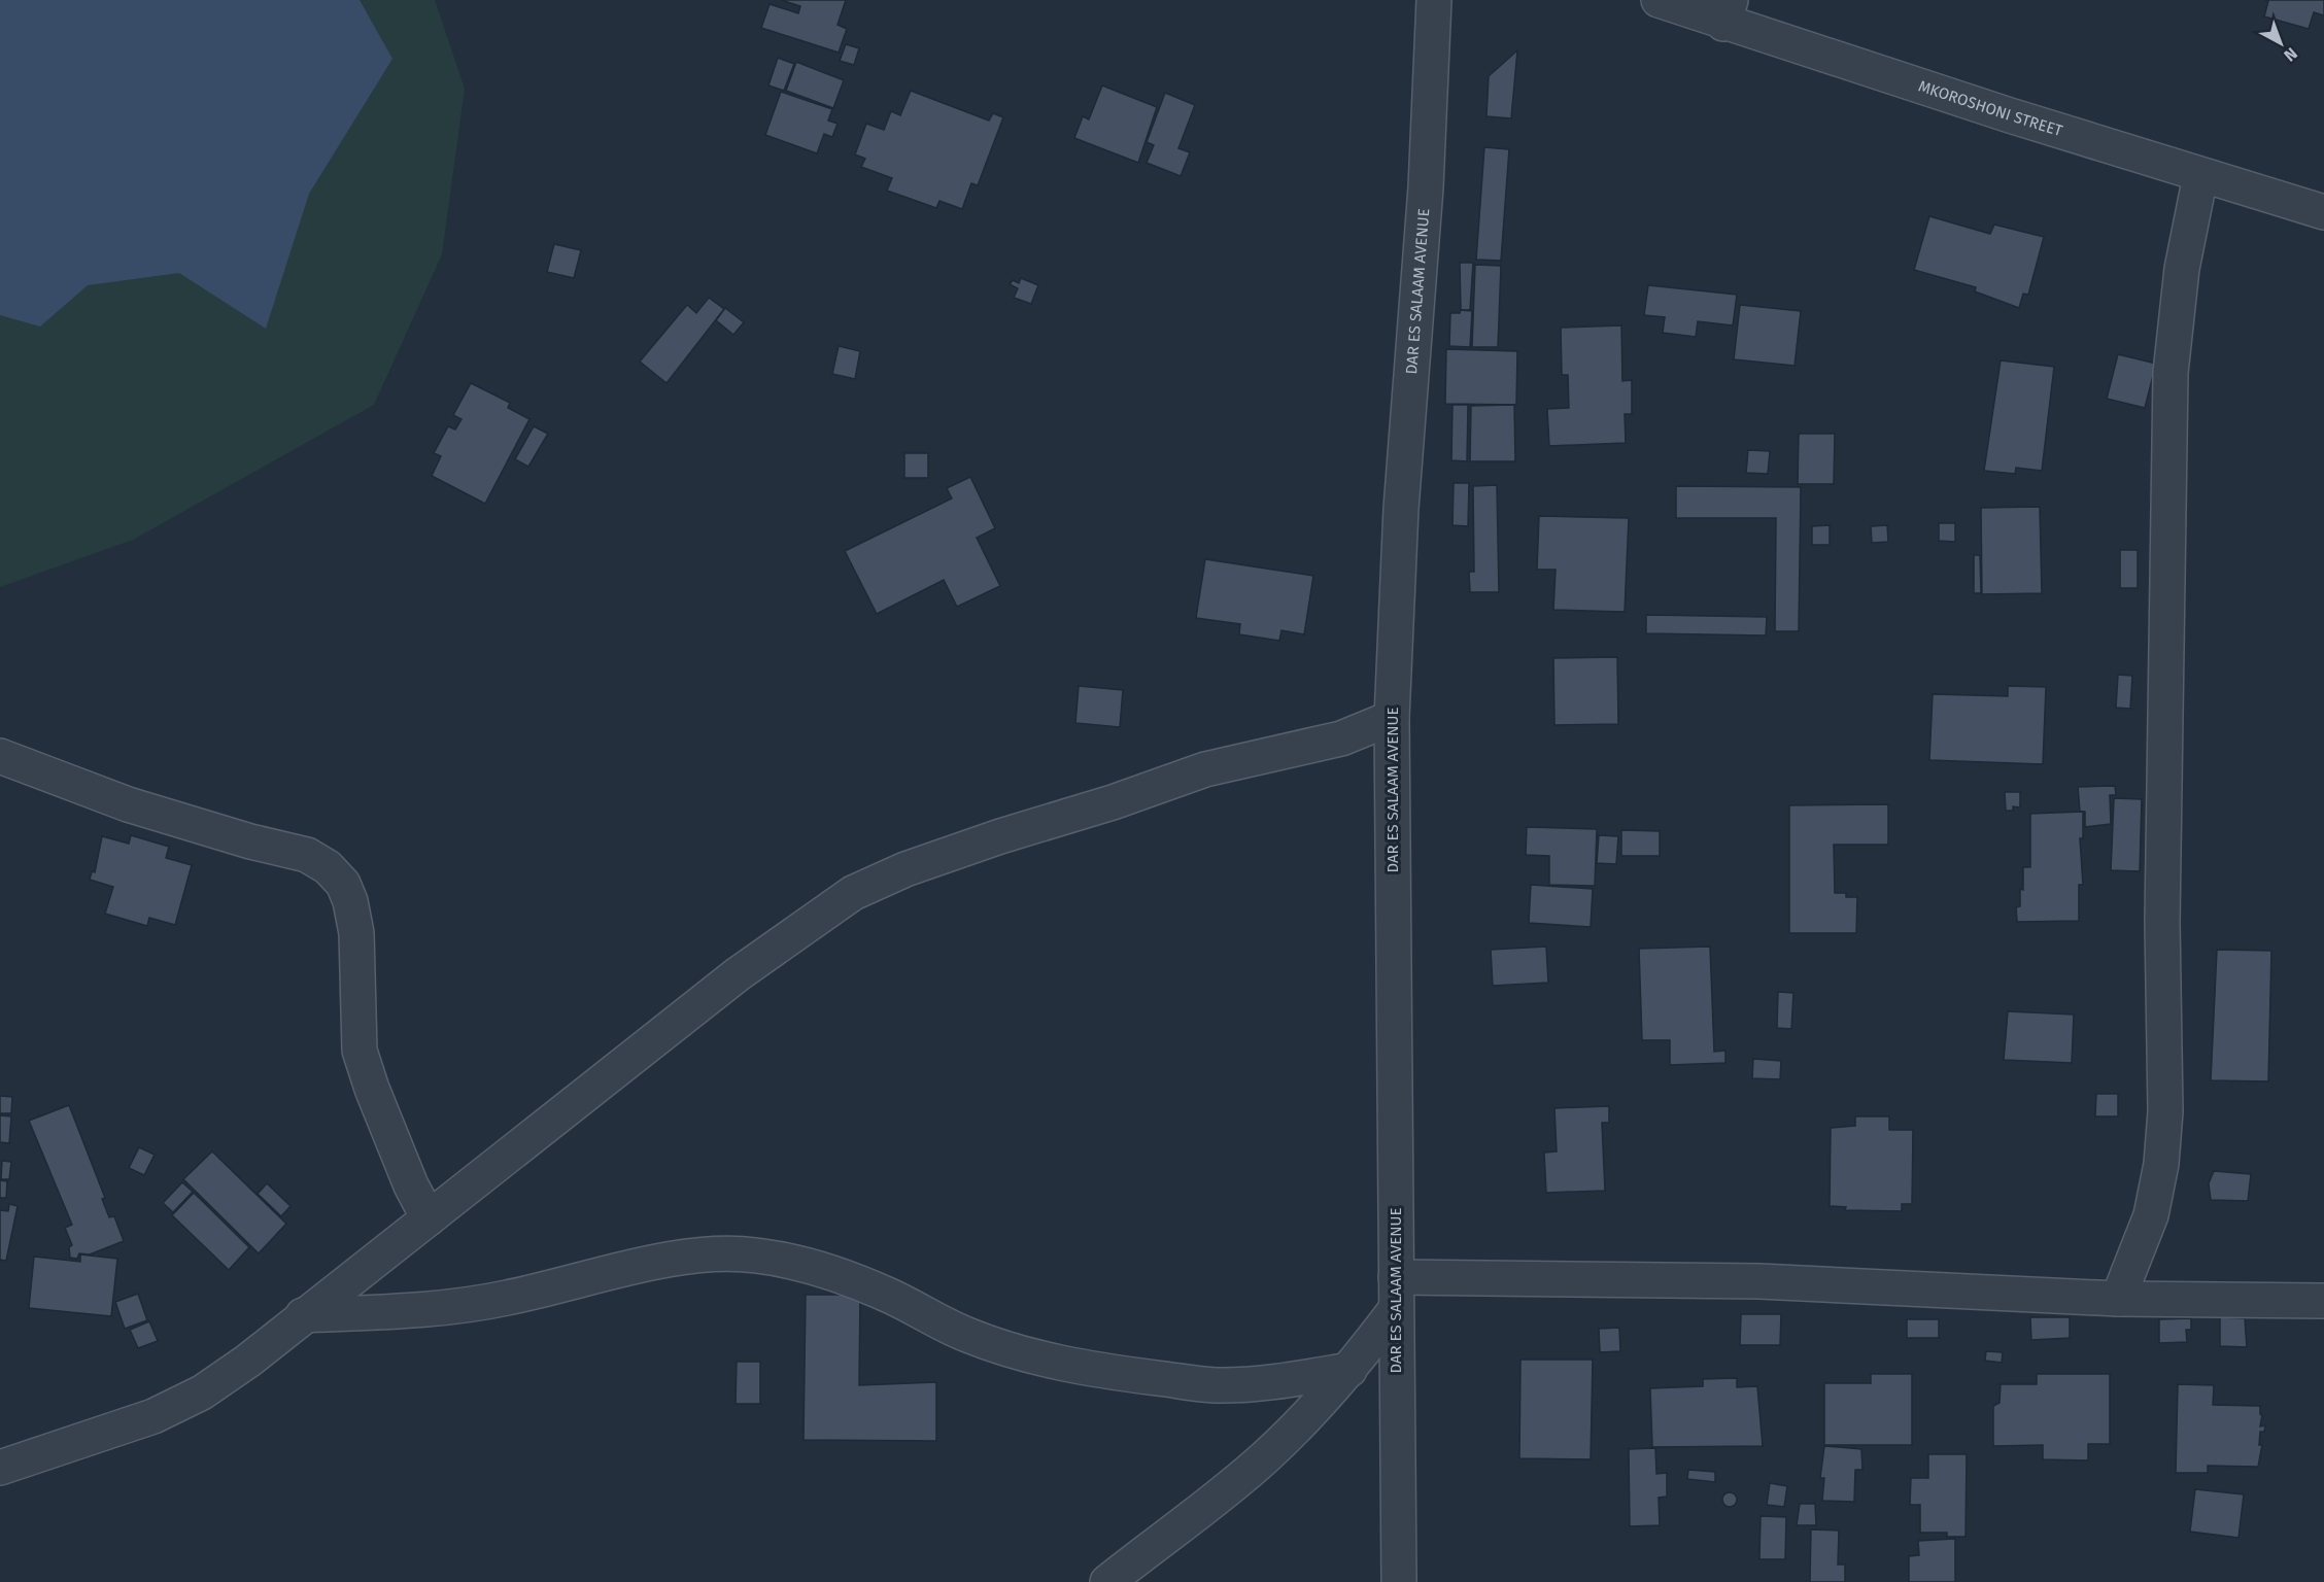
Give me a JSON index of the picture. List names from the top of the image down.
{
  "streets": {
    "street": ["MKOROSHONI STREET", "DAR ES SALAAM AVENUE"]
  },
  "north": "bottom right"
}
